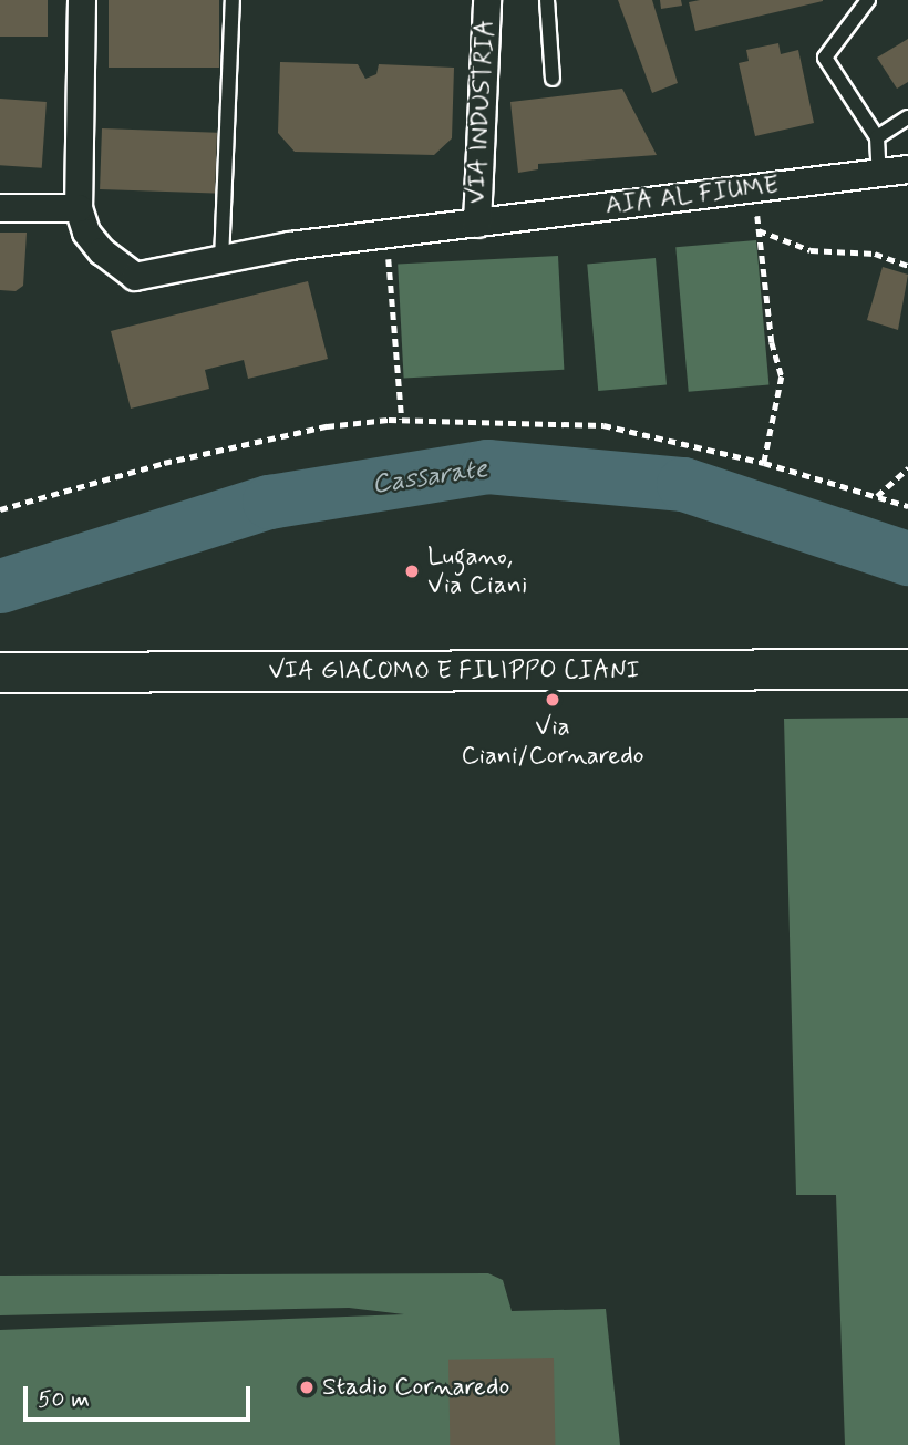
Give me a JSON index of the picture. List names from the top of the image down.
{
  "streets": {
    "main road": ["VIA GIACOMO E FILIPPO CIANI"],
    "street": ["VIA INDUSTRIA", "AIA AL FIUME"]
  },
  "crossings": [
    ["VIA INDUSTRIA", "AIA AL FIUME"]
  ],
  "water": ["Cassarate"],
  "places": ["Lugano, Via Ciani", "Via Ciani/Cornaredo", "Stadio Cornaredo"],
  "scale_bar": "50 m"
}
